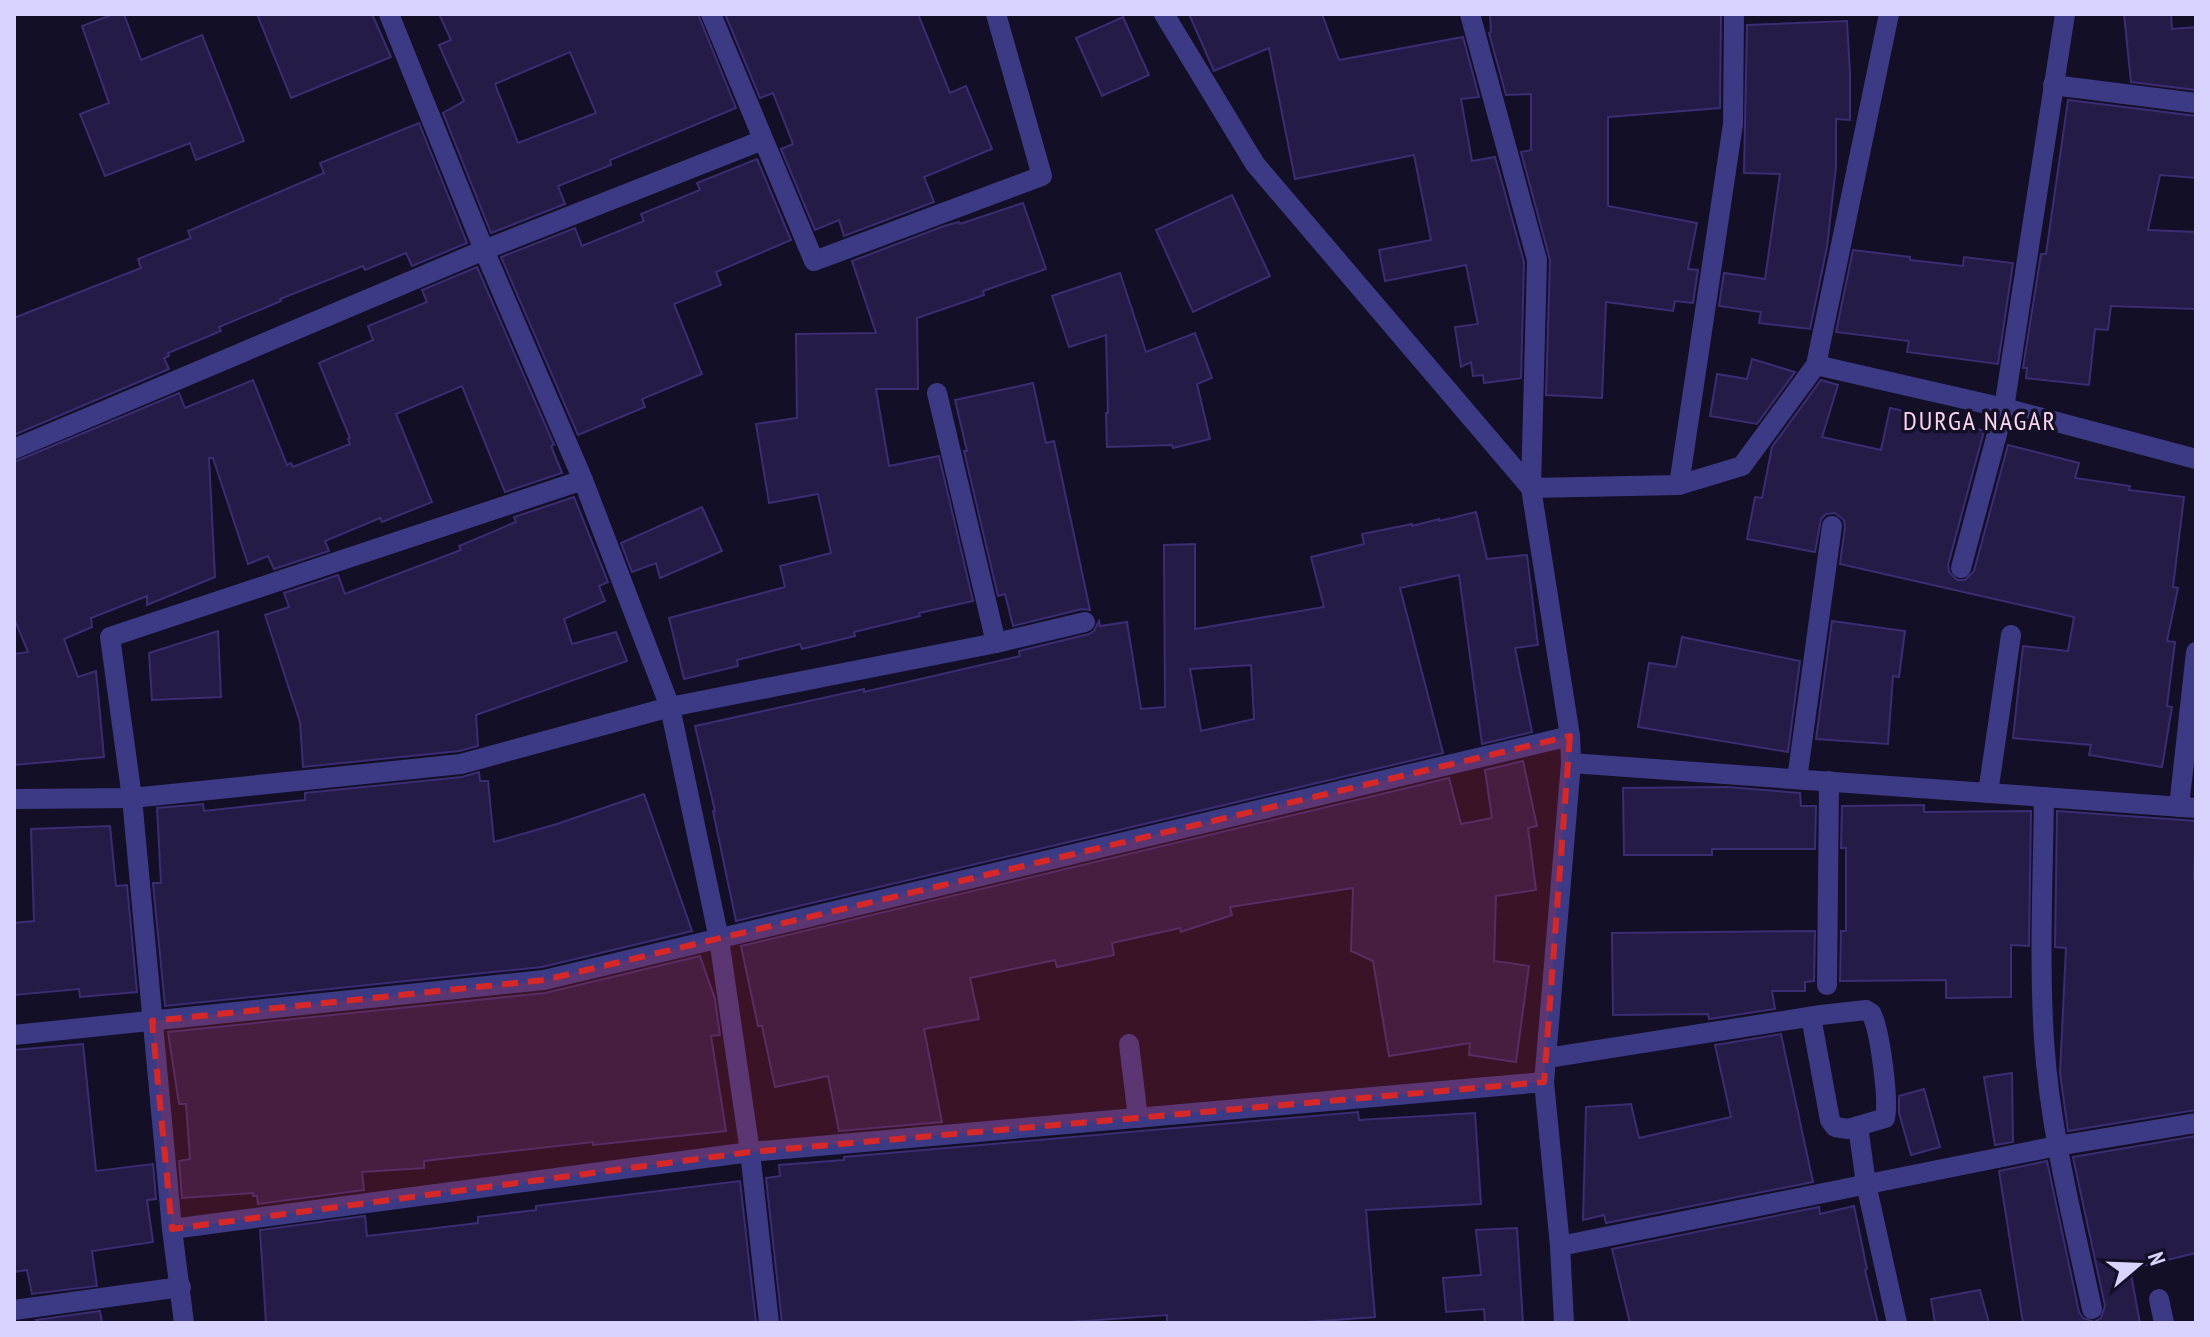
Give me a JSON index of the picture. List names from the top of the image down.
{
  "districts": ["DURGA NAGAR"],
  "north": "right"
}
